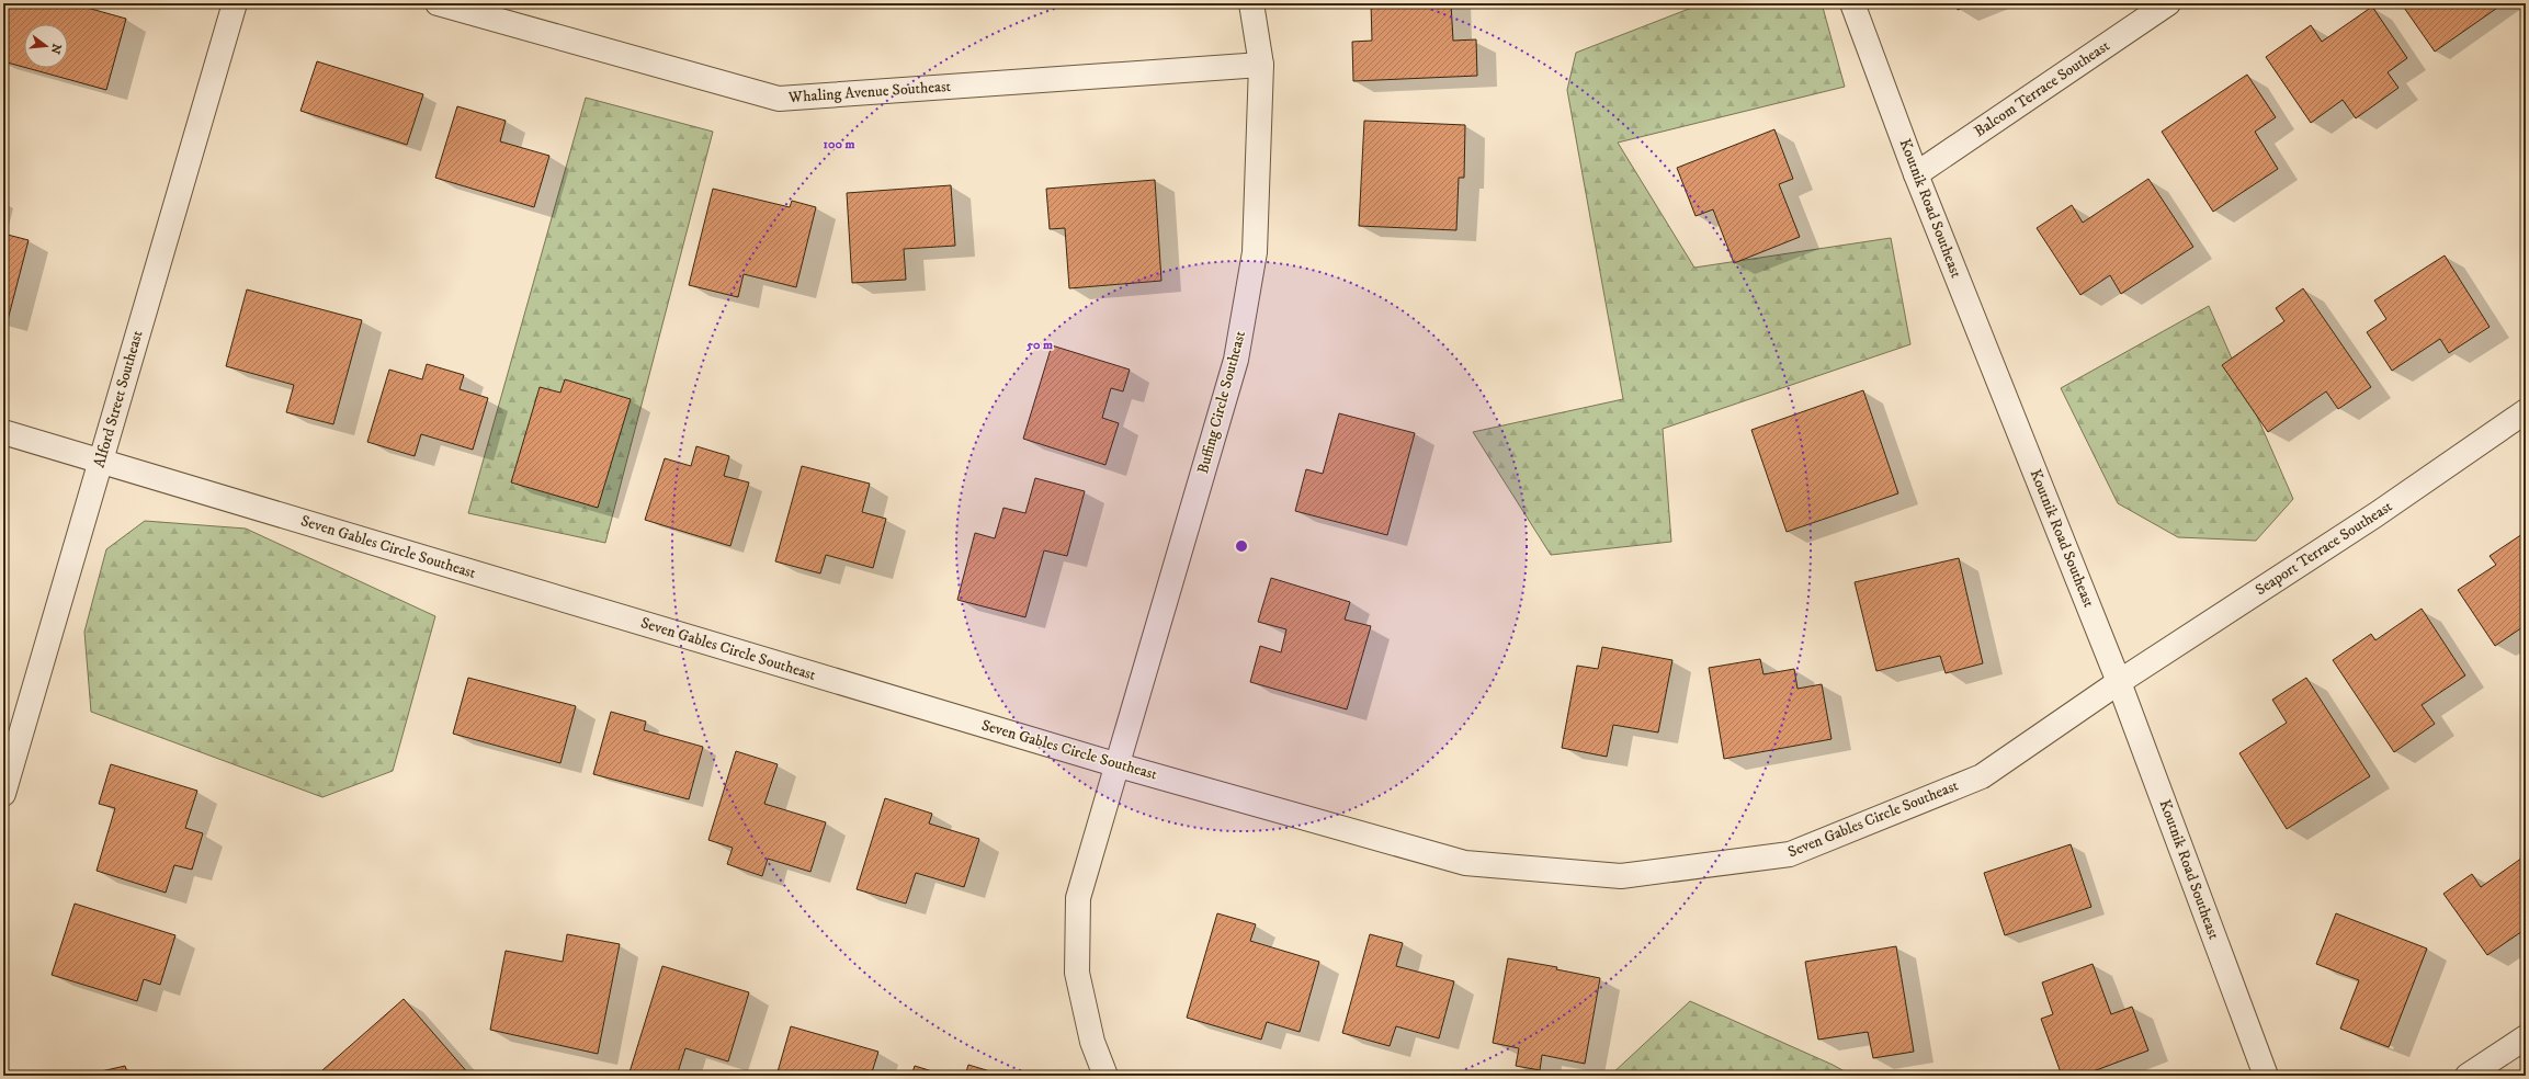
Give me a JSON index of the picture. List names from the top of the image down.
{
  "streets": {
    "street": [
      "Balcom Terrace Southeast",
      "Whaling Avenue Southeast",
      "Koutnik Road Southeast",
      "Alford Street Southeast",
      "Buffing Circle Southeast",
      "Seven Gables Circle Southeast",
      "Seaport Terrace Southeast"
    ]
  },
  "crossings": [
    ["Balcom Terrace Southeast", "Koutnik Road Southeast"],
    ["Whaling Avenue Southeast", "Buffing Circle Southeast"],
    ["Koutnik Road Southeast", "Seven Gables Circle Southeast"],
    ["Koutnik Road Southeast", "Seaport Terrace Southeast"],
    ["Alford Street Southeast", "Seven Gables Circle Southeast"],
    ["Buffing Circle Southeast", "Seven Gables Circle Southeast"],
    ["Seven Gables Circle Southeast", "Seaport Terrace Southeast"]
  ],
  "north": "right",
  "rings": ["100 m", "50 m"]
}
